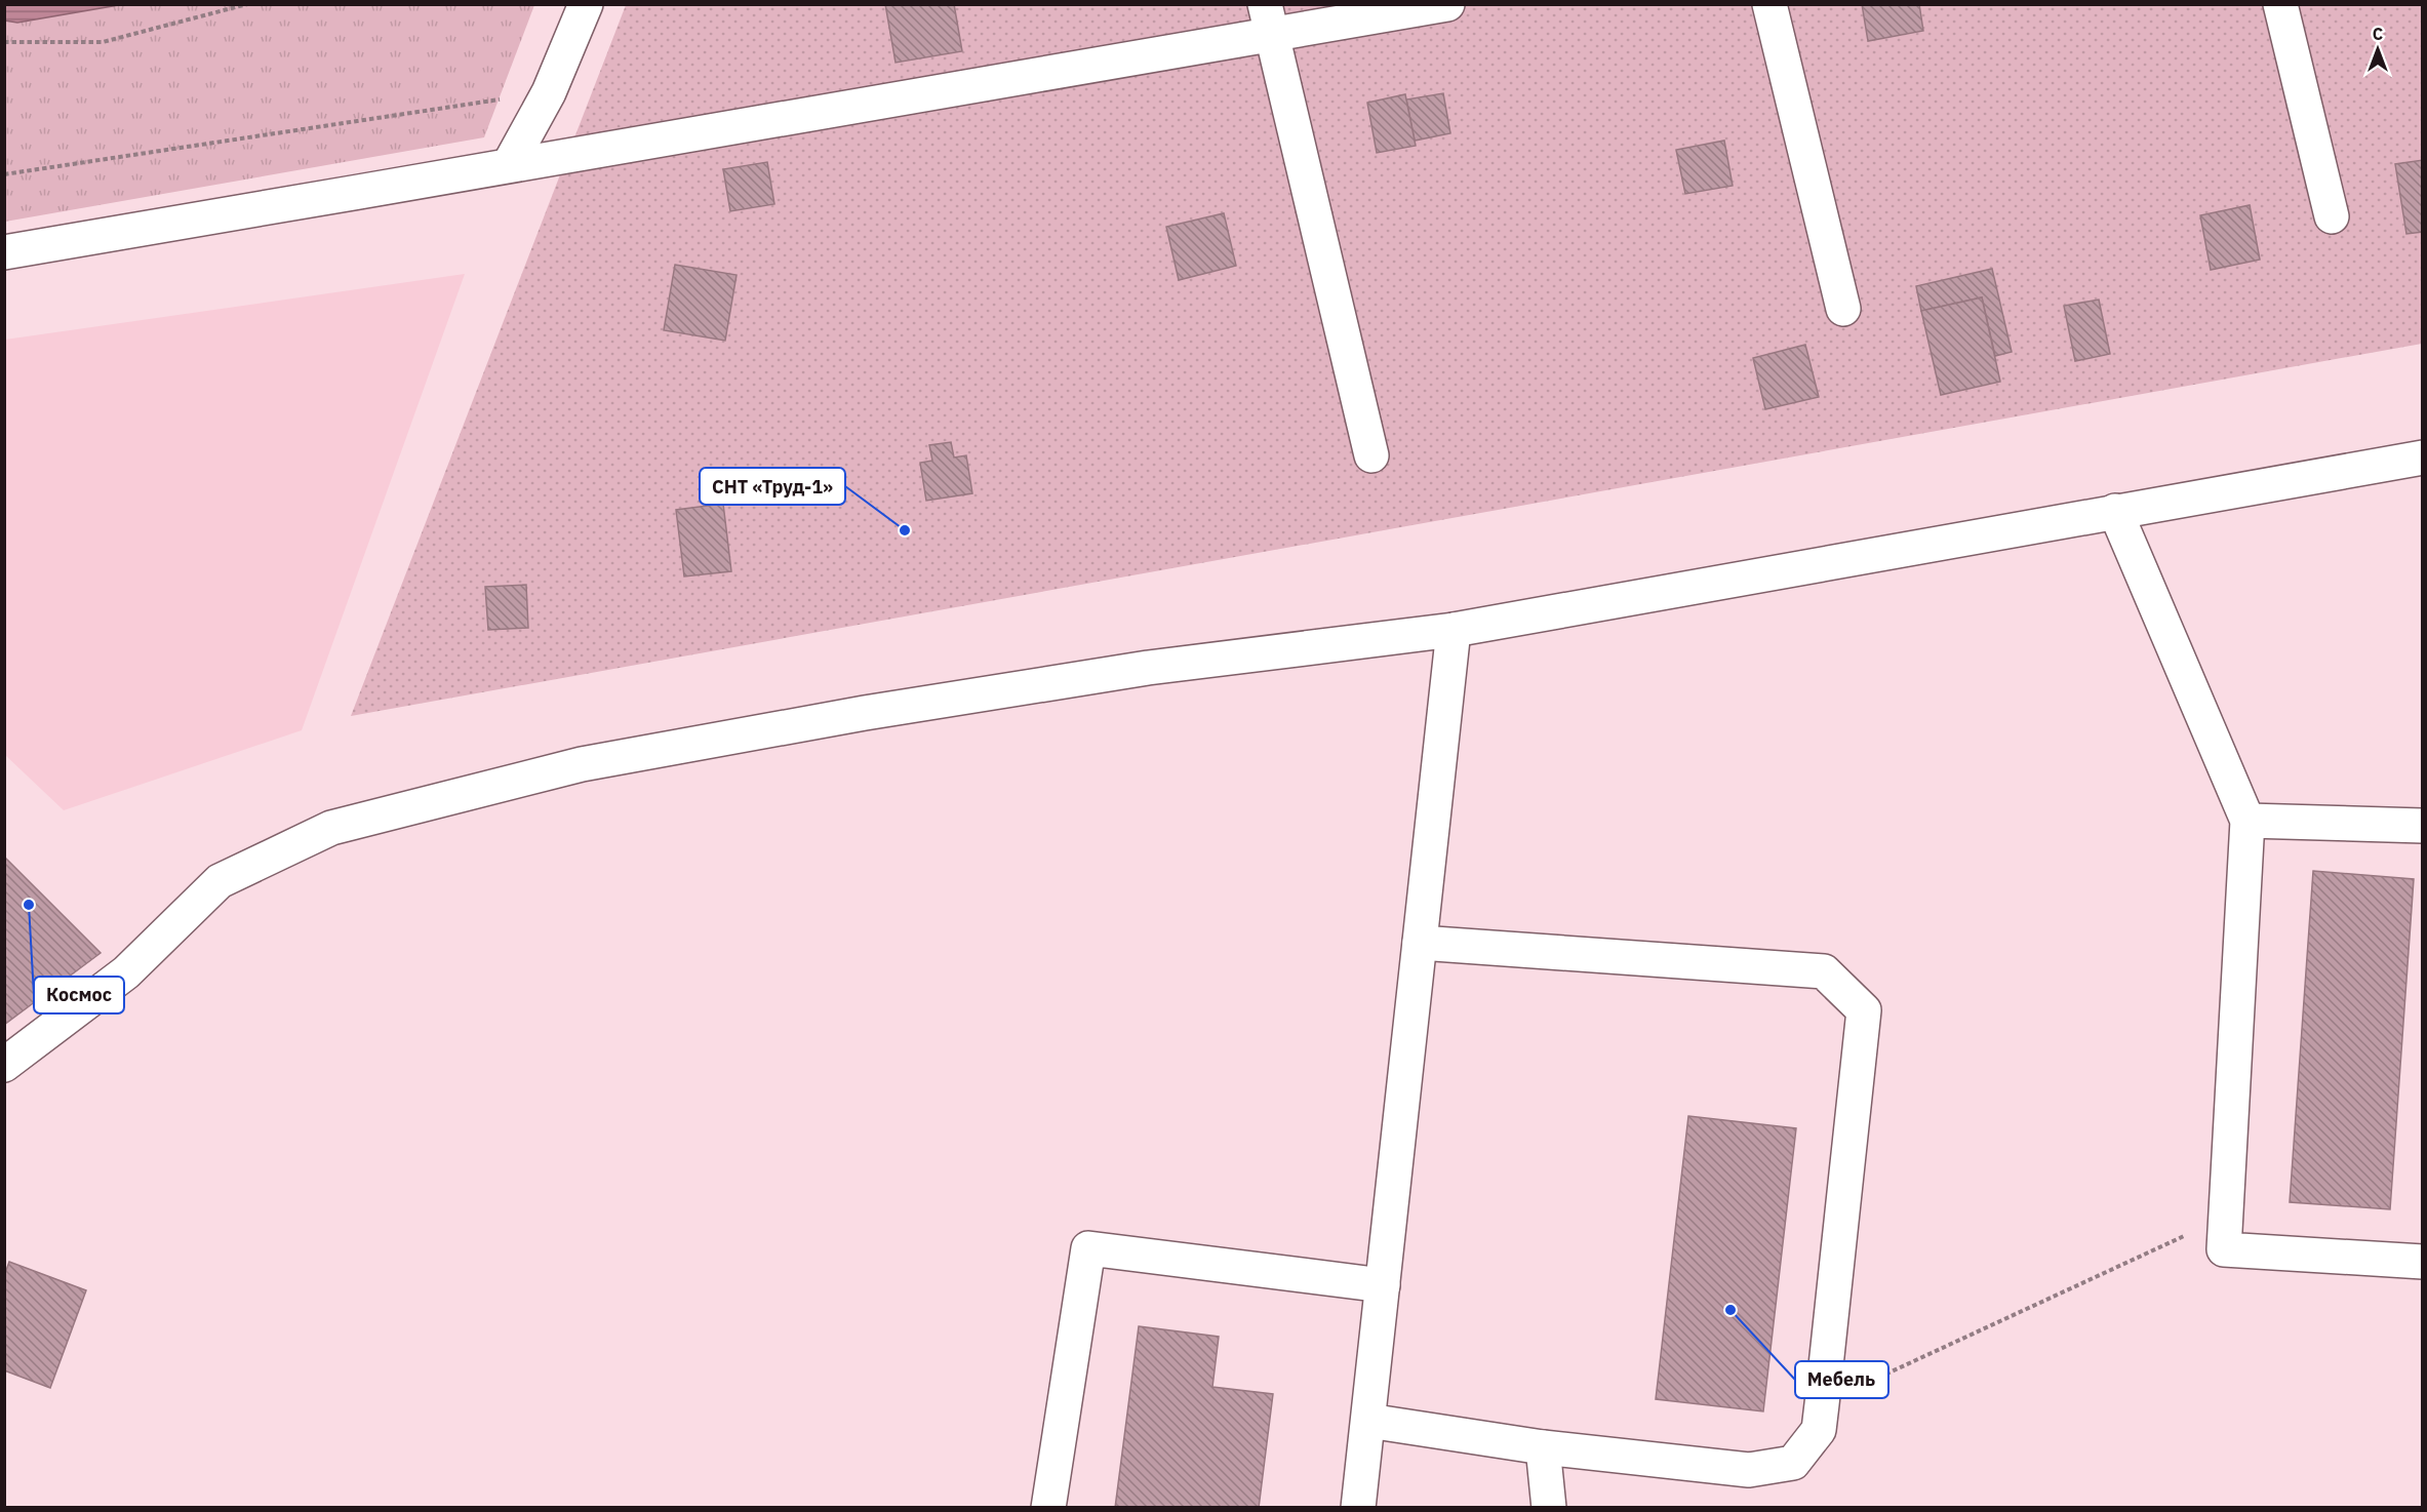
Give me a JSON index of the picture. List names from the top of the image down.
{
  "places": ["СНТ «Труд-1»", "Космос", "Мебель"],
  "north": "top"
}
